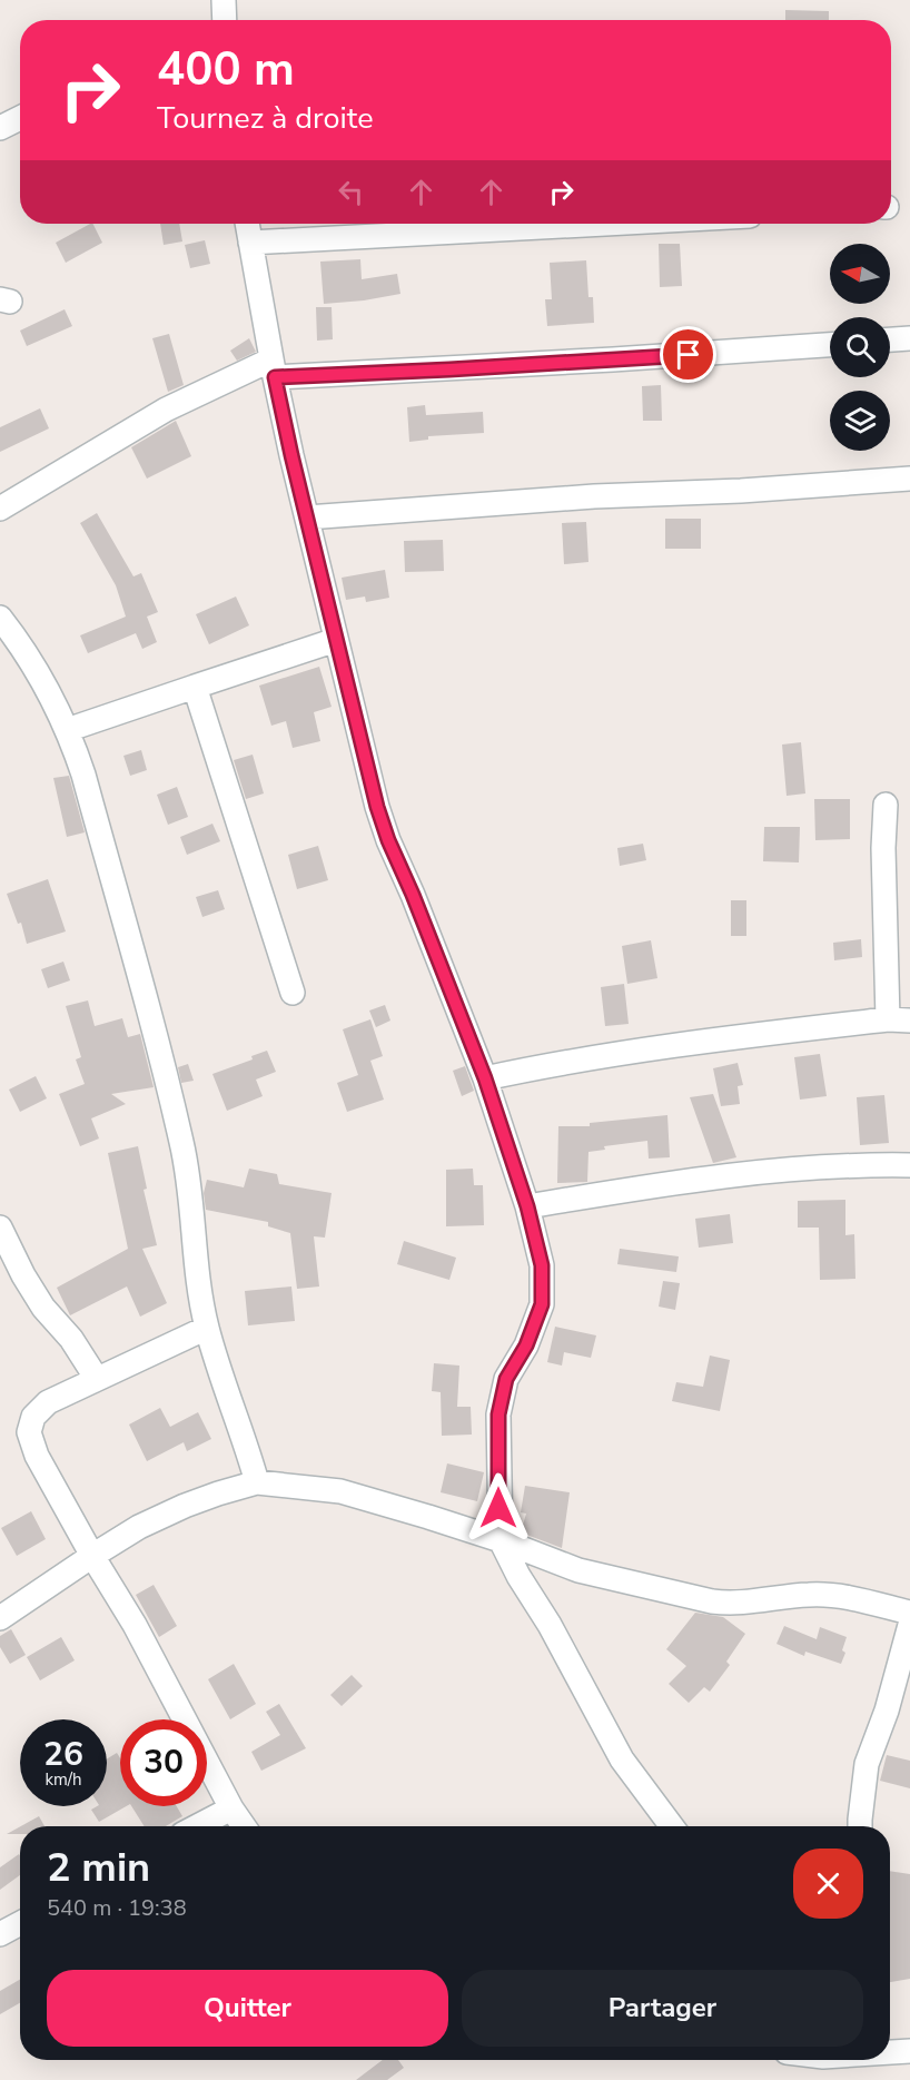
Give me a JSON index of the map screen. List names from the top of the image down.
{
  "north": "left",
  "page": {
    "turn": ["400 m", "Tournez à droite"],
    "speed": "26 km/h",
    "limit": "30",
    "heading": ["2 min", "540 m · 19:38"],
    "buttons": ["Quitter", "Partager"]
  }
}
